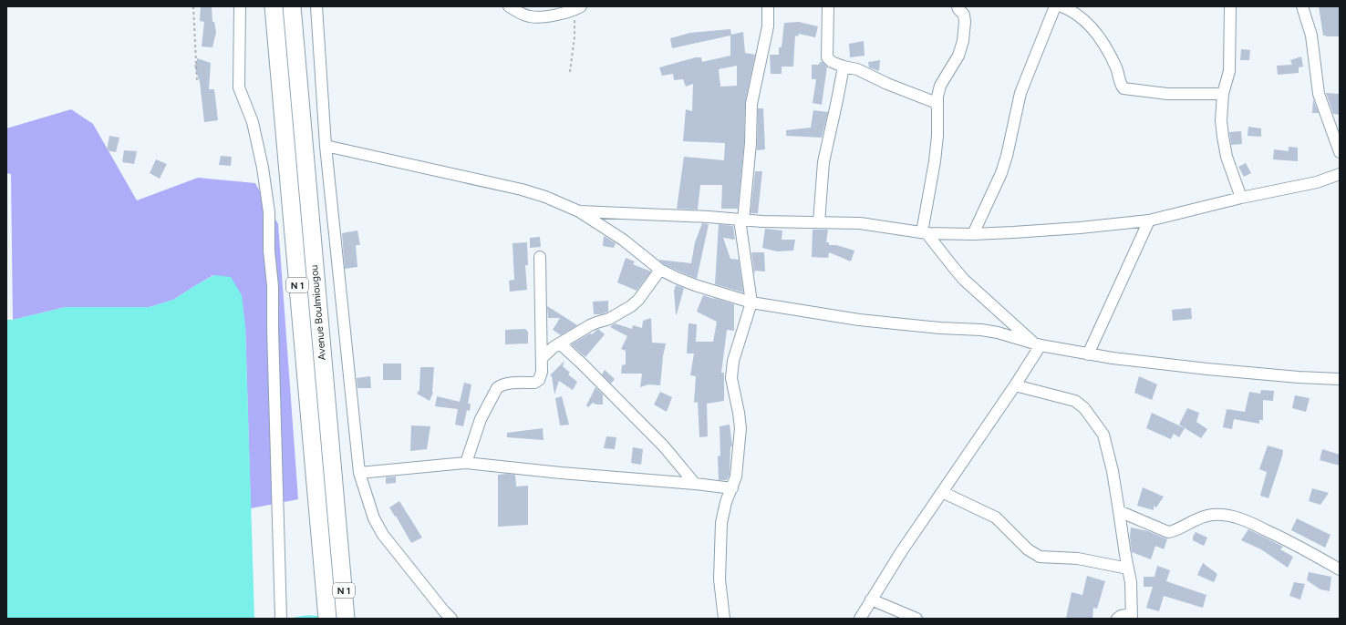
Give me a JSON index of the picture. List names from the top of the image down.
{
  "streets": {
    "highway": ["N 1", "Avenue Boulmiougou"]
  }
}
